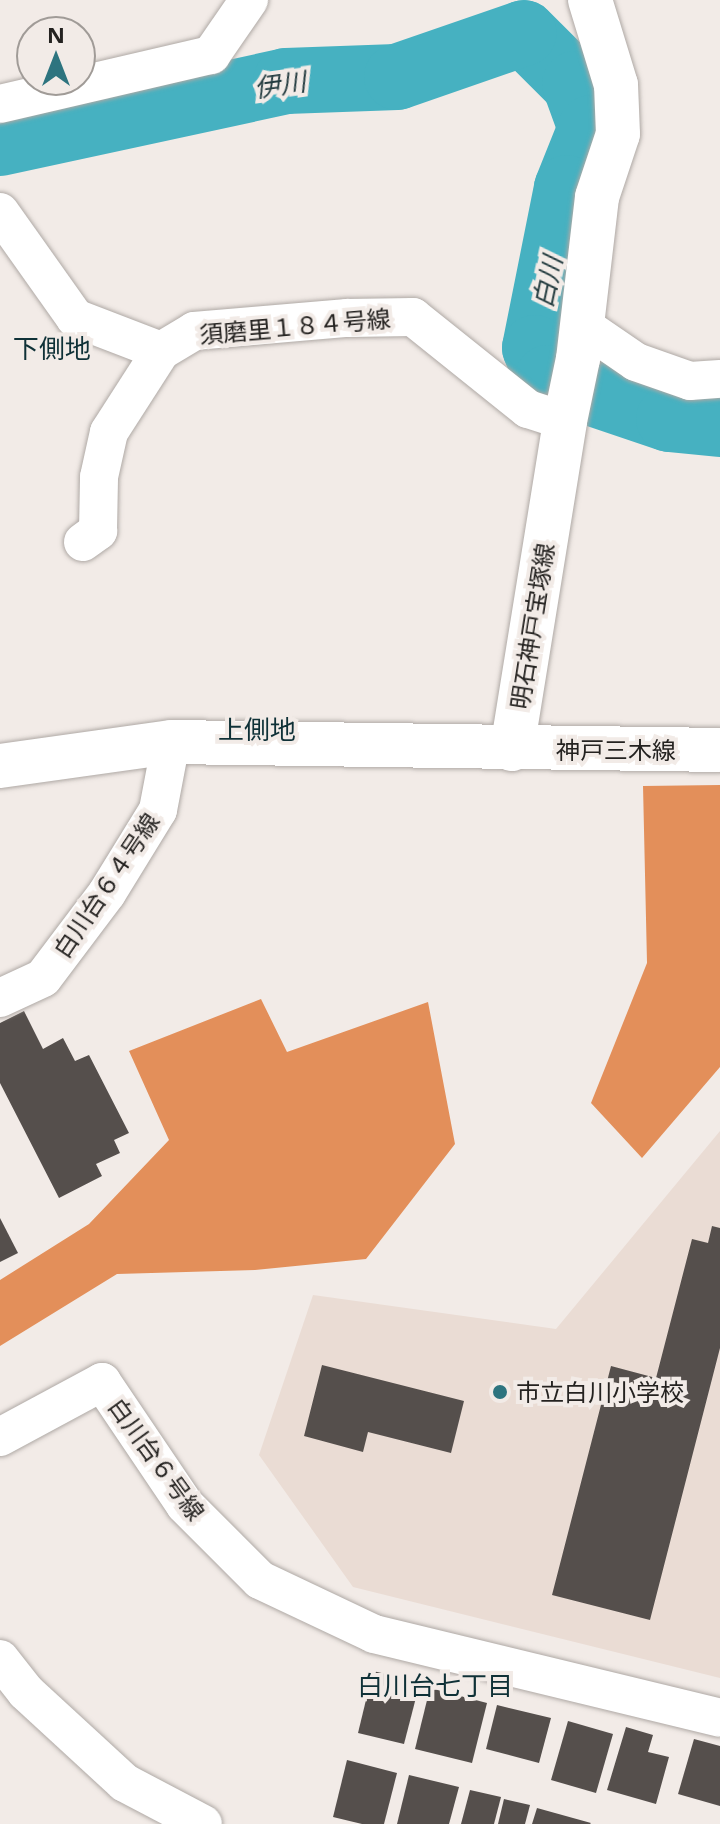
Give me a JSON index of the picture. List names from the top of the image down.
{
  "streets": {
    "main road": ["明石神戸宝塚線", "神戸三木線"],
    "street": ["須磨里１８４号線", "白川台６４号線", "白川台６号線"]
  },
  "crossings": [
    ["須磨里１８４号線", "明石神戸宝塚線"],
    ["明石神戸宝塚線", "神戸三木線"]
  ],
  "districts": ["下側地", "上側地", "白川台七丁目"],
  "water": ["伊川", "白川"],
  "places": ["市立白川小学校"],
  "north": "top"
}
